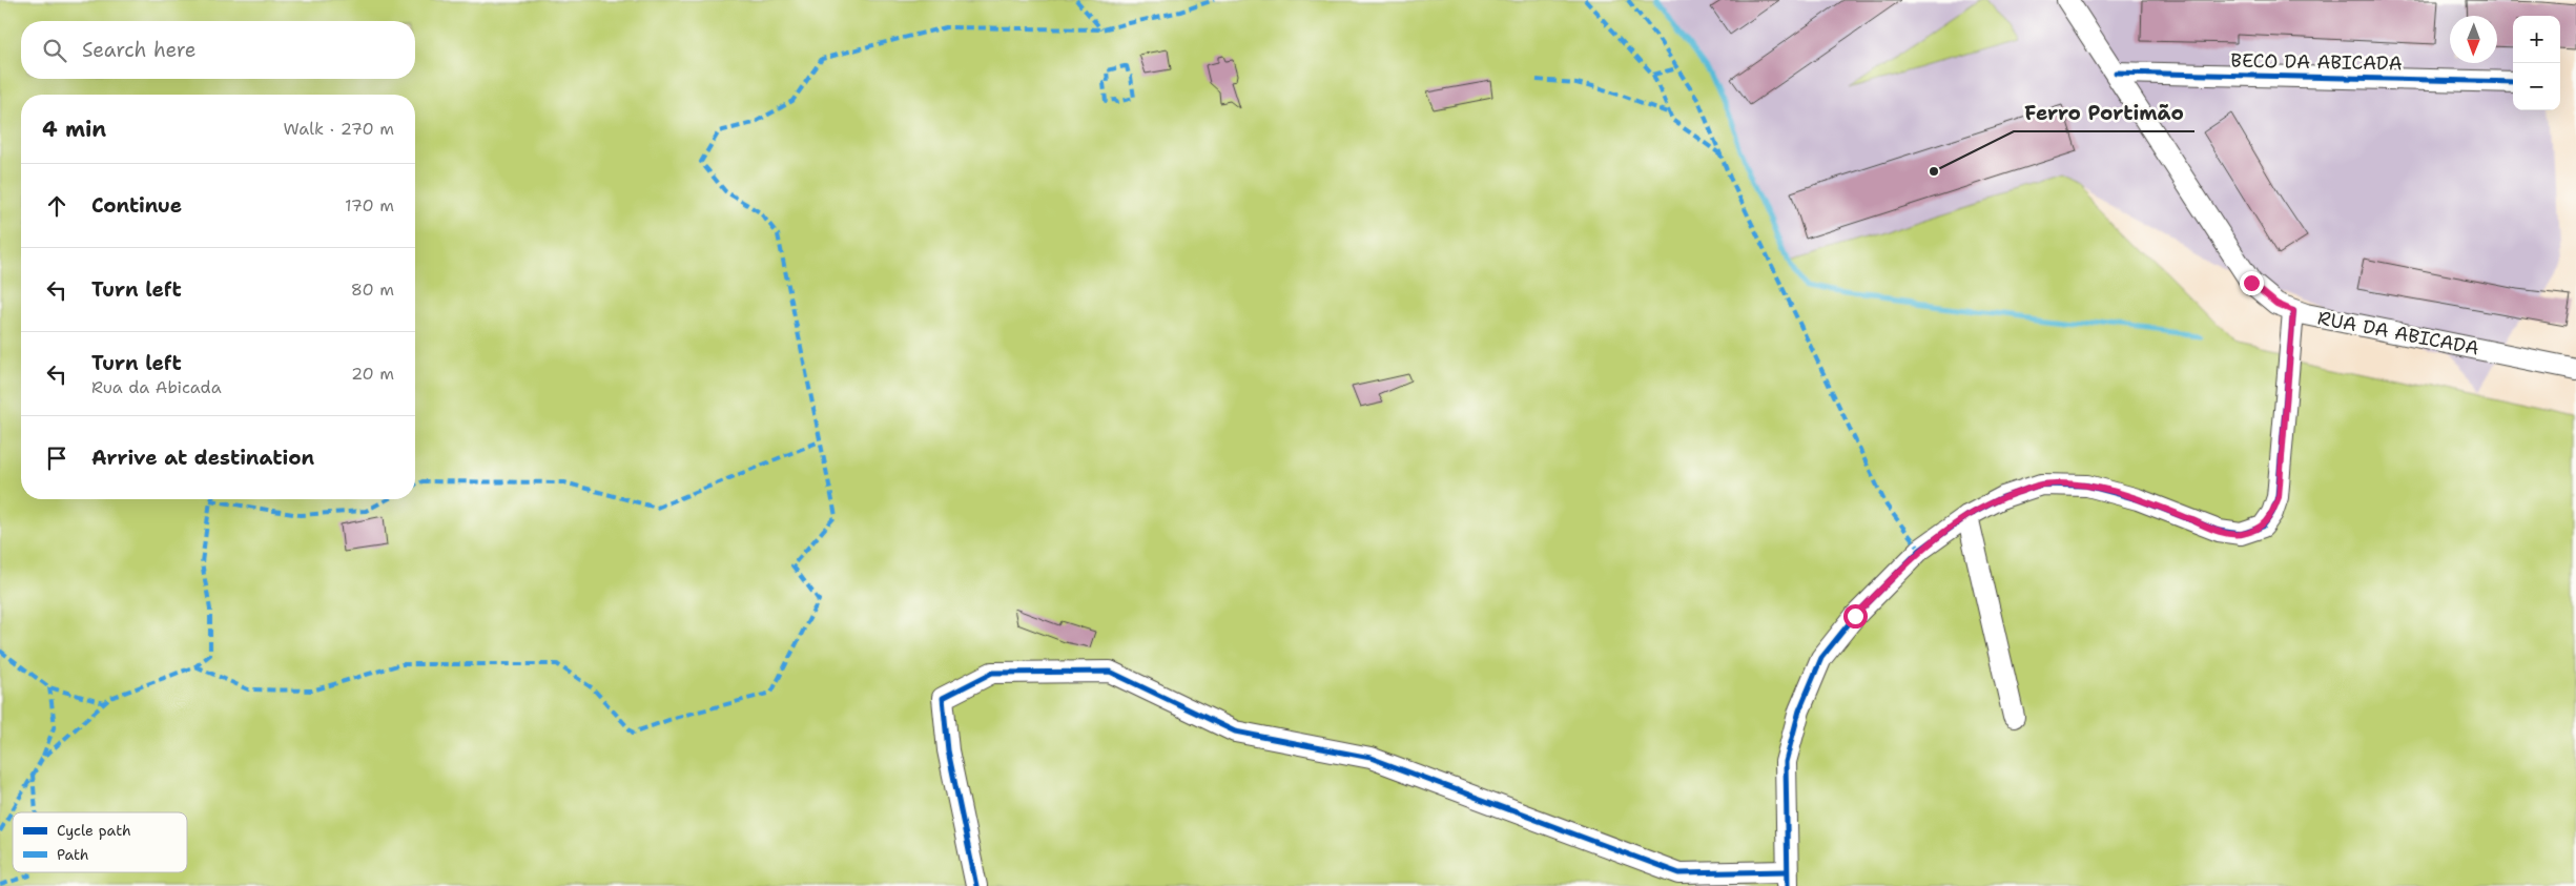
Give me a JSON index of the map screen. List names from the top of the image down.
{
  "streets": {
    "street": ["BECO DA ABICADA", "RUA DA ABICADA"]
  },
  "crossings": [
    ["BECO DA ABICADA", "RUA DA ABICADA"]
  ],
  "places": ["Ferro Portimão"],
  "legend": ["Cycle path", "Path"],
  "north": "bottom",
  "page": {
    "map_buttons": ["+", "−"],
    "search": "Search here",
    "heading": ["4 min", "Walk · 270 m"],
    "list": [
      ["Continue", "170 m"],
      ["Turn left", "80 m"],
      ["Turn left", "Rua da Abicada", "20 m"],
      "Arrive at destination"
    ]
  }
}
